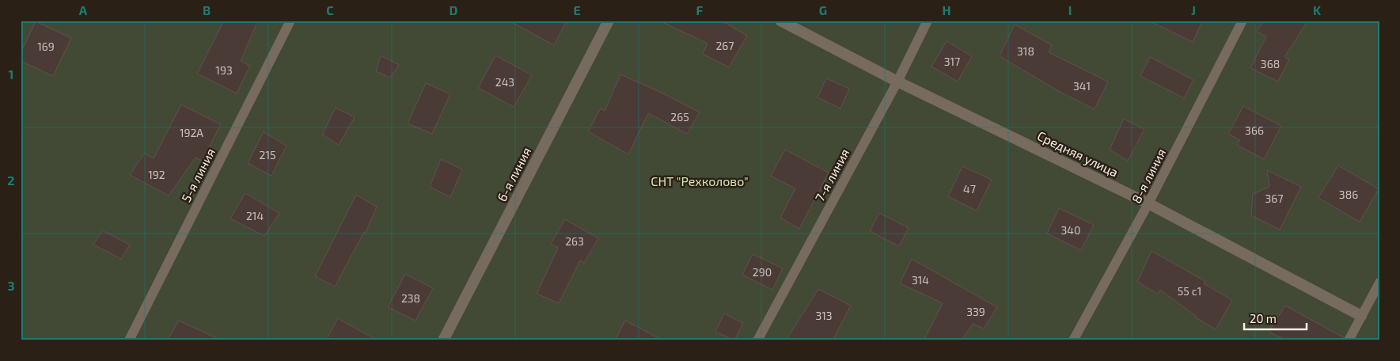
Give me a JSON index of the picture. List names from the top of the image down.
{
  "streets": {
    "street": ["Средняя улица", "6-я линия"],
    "lane": ["5-я линия", "7-я линия", "8-я линия"]
  },
  "crossings": [
    ["Средняя улица", "7-я линия"],
    ["Средняя улица", "8-я линия"]
  ],
  "parks": ["СНТ \"Рехколово\""],
  "house_numbers": [
    "267",
    "169",
    "318",
    "317",
    "368",
    "193",
    "243",
    "341",
    "265",
    "366",
    "192А",
    "215",
    "192",
    "47",
    "386",
    "367",
    "214",
    "340",
    "263",
    "290",
    "314",
    "55 с1",
    "238",
    "339",
    "313"
  ],
  "scale_bar": "20 m",
  "grid": {
    "columns": [
      "A",
      "B",
      "C",
      "D",
      "E",
      "F",
      "G",
      "H",
      "I",
      "J",
      "K"
    ],
    "rows": ["1", "2", "3"]
  }
}
